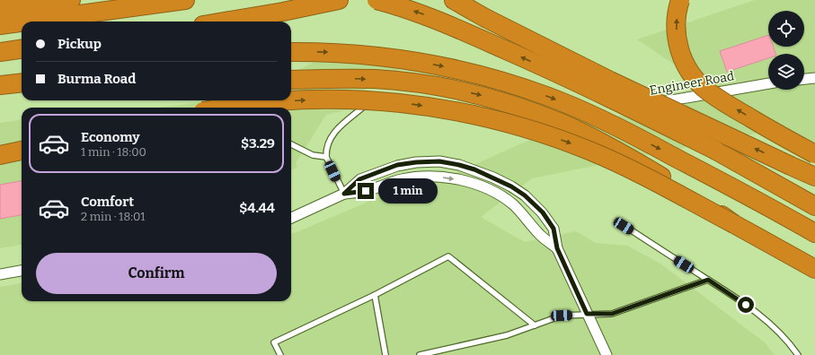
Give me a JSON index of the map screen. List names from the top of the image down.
{
  "streets": {
    "street": ["Engineer Road"]
  },
  "page": {
    "banner": ["Pickup", "Burma Road"],
    "list": [
      {
        "name": "Economy",
        "note": "1 min · 18:00",
        "value": "$3.29"
      },
      {
        "name": "Comfort",
        "note": "2 min · 18:01",
        "value": "$4.44"
      }
    ],
    "bubble": "1 min",
    "buttons": "Confirm"
  }
}
